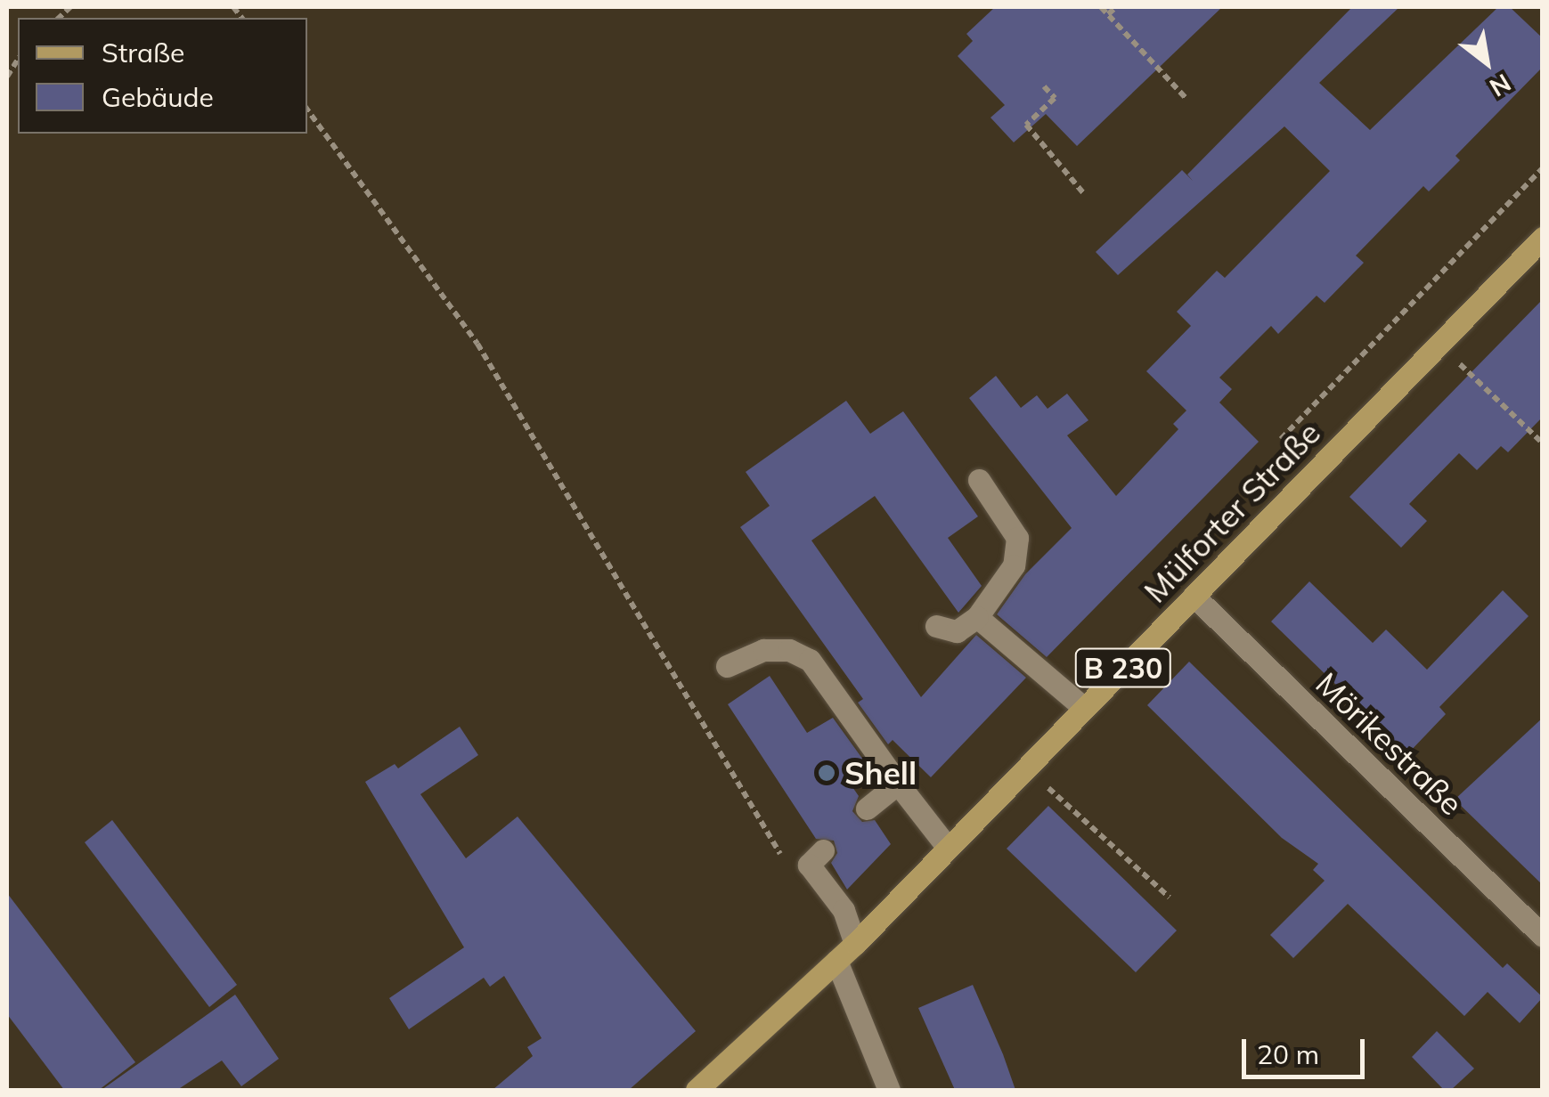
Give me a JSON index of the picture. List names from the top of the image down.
{
  "streets": {
    "main road": ["Mülforter Straße", "B 230"],
    "street": ["Mörikestraße"]
  },
  "crossings": [
    ["Mülforter Straße", "Mörikestraße"]
  ],
  "places": ["Shell"],
  "legend": ["Straße", "Gebäude"],
  "scale_bar": "20 m",
  "north": "bottom right"
}
